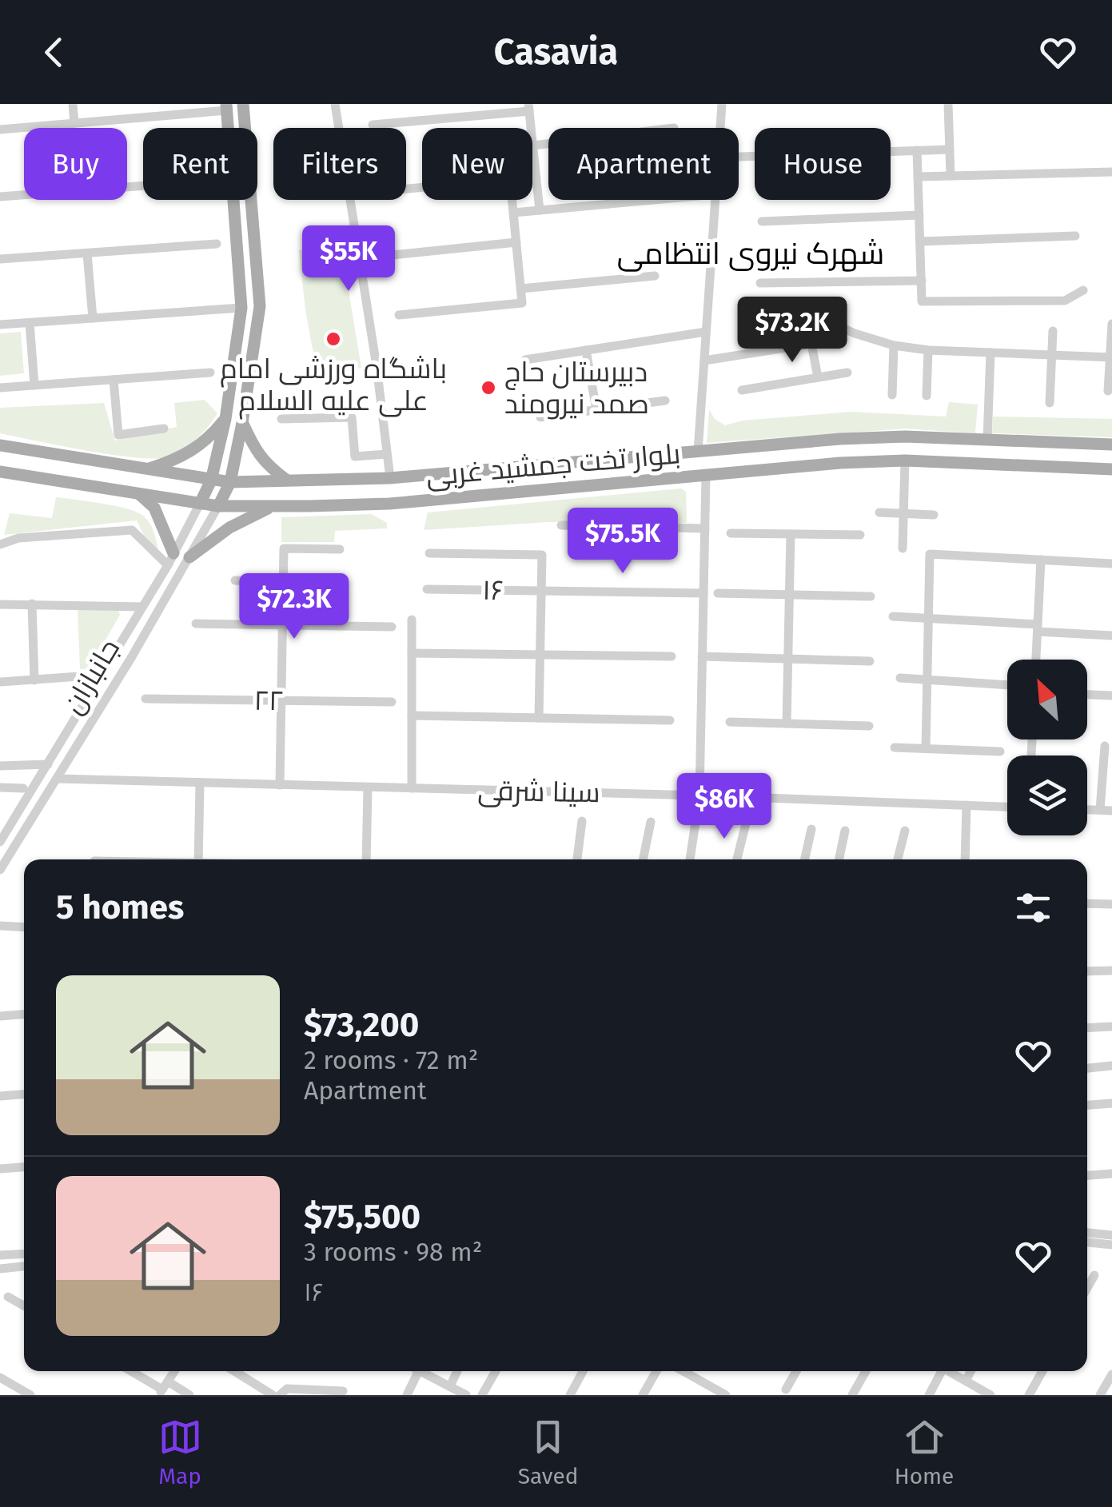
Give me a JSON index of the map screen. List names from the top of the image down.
{
  "streets": {
    "main road": ["بلوار تخت جمشید غربی"],
    "street": [
      "۱۶",
      "جانبازان",
      "۲۲",
      "سینا شرقی"
    ]
  },
  "crossings": [
    ["بلوار تخت جمشید غربی", "جانبازان"],
    ["جانبازان", "سینا شرقی"]
  ],
  "districts": ["شهرک نیروی انتظامی"],
  "places": ["باشگاه ورزشی امام علی علیه السلام", "دبیرستان حاج صمد نیرومند"],
  "north": "top left",
  "page": {
    "header": "Casavia",
    "chip": [
      "Buy",
      "Rent",
      "Filters",
      "New",
      "Apartment",
      "House"
    ],
    "price": [
      "$55K",
      "$73.2K",
      "$75.5K",
      "$72.3K",
      "$86K"
    ],
    "heading": "5 homes",
    "list": [
      {
        "name": "$73,200",
        "note": "2 rooms · 72 m² · Apartment"
      },
      {
        "name": "$75,500",
        "note": "3 rooms · 98 m² · ۱۶"
      }
    ],
    "tabs": ["Map", "Saved", "Home"]
  }
}
